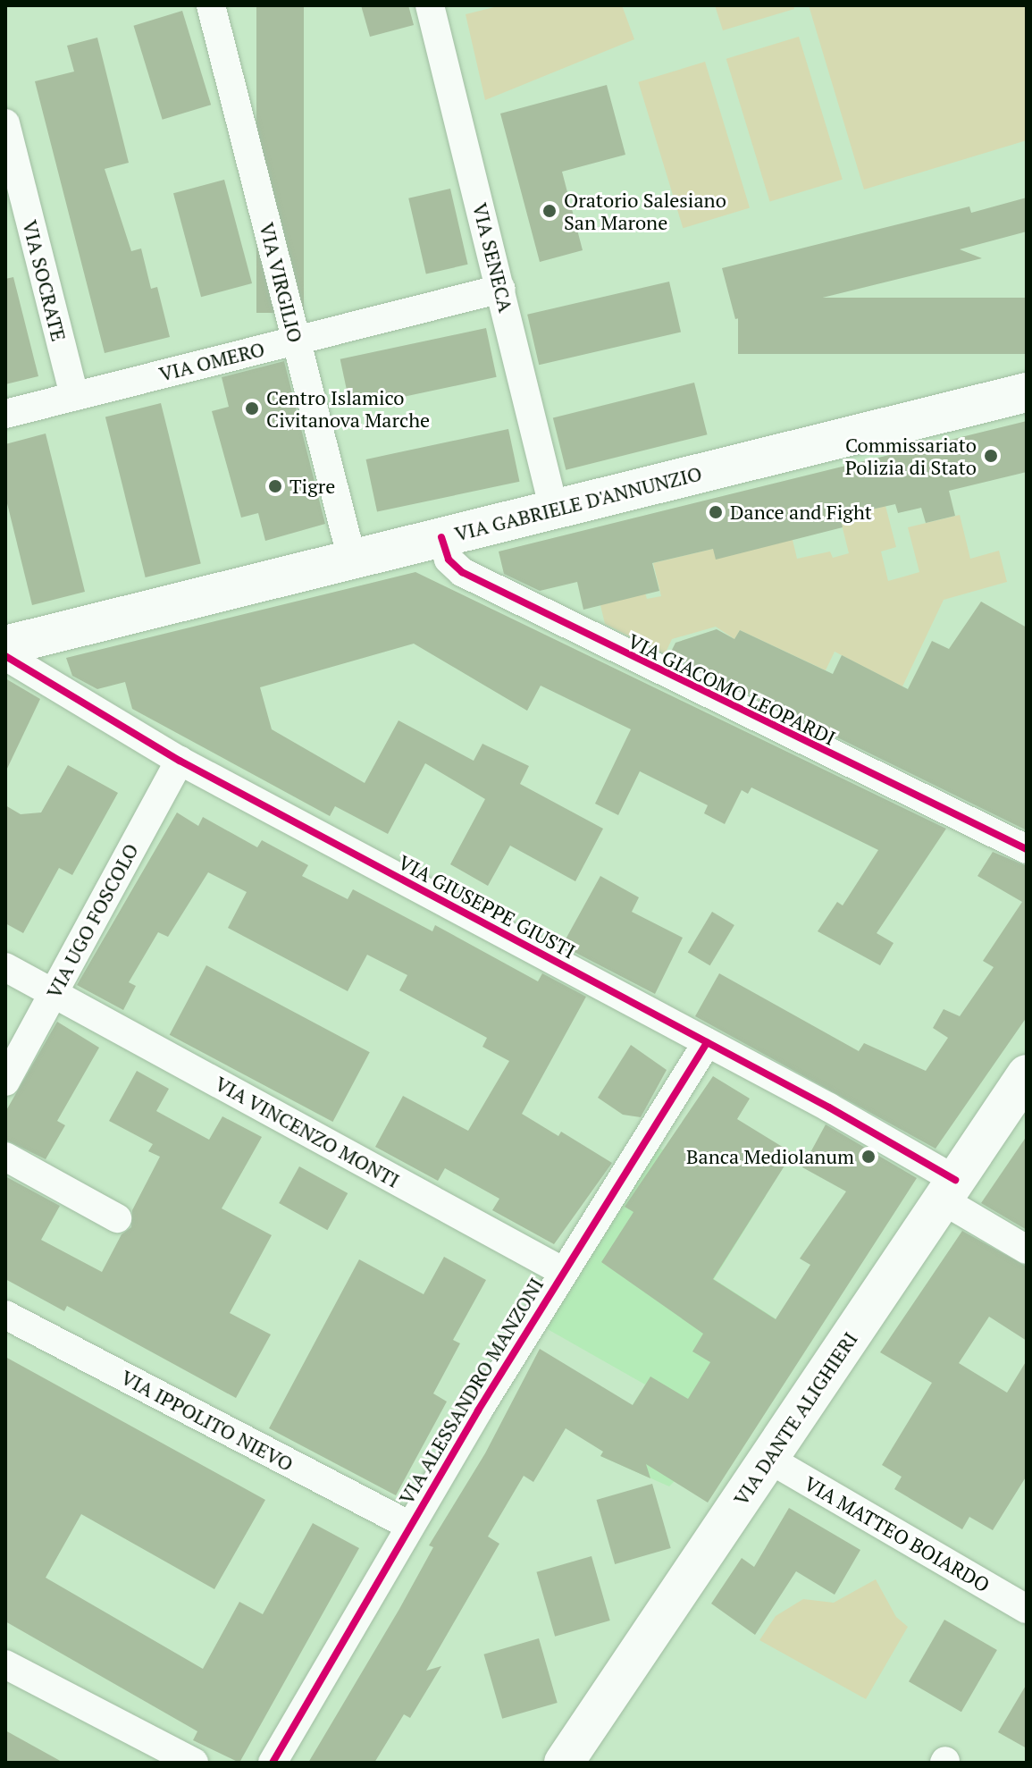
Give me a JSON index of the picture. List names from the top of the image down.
{
  "streets": {
    "main road": ["VIA GABRIELE D'ANNUNZIO", "VIA DANTE ALIGHIERI"],
    "street": [
      "VIA SENECA",
      "VIA SOCRATE",
      "VIA VIRGILIO",
      "VIA OMERO",
      "VIA GIACOMO LEOPARDI",
      "VIA GIUSEPPE GIUSTI",
      "VIA UGO FOSCOLO",
      "VIA VINCENZO MONTI",
      "VIA ALESSANDRO MANZONI",
      "VIA IPPOLITO NIEVO",
      "VIA MATTEO BOIARDO"
    ]
  },
  "crossings": [
    ["VIA SENECA", "VIA OMERO"],
    ["VIA SENECA", "VIA GABRIELE D'ANNUNZIO"],
    ["VIA SOCRATE", "VIA OMERO"],
    ["VIA VIRGILIO", "VIA OMERO"],
    ["VIA VIRGILIO", "VIA GABRIELE D'ANNUNZIO"],
    ["VIA GABRIELE D'ANNUNZIO", "VIA GIACOMO LEOPARDI"],
    ["VIA GABRIELE D'ANNUNZIO", "VIA GIUSEPPE GIUSTI"],
    ["VIA GIUSEPPE GIUSTI", "VIA UGO FOSCOLO"],
    ["VIA GIUSEPPE GIUSTI", "VIA ALESSANDRO MANZONI"],
    ["VIA GIUSEPPE GIUSTI", "VIA DANTE ALIGHIERI"],
    ["VIA UGO FOSCOLO", "VIA VINCENZO MONTI"],
    ["VIA VINCENZO MONTI", "VIA ALESSANDRO MANZONI"],
    ["VIA ALESSANDRO MANZONI", "VIA IPPOLITO NIEVO"],
    ["VIA DANTE ALIGHIERI", "VIA MATTEO BOIARDO"]
  ],
  "places": [
    "Oratorio Salesiano San Marone",
    "Centro Islamico Civitanova Marche",
    "Commissariato Polizia di Stato",
    "Tigre",
    "Dance and Fight",
    "Banca Mediolanum"
  ]
}
